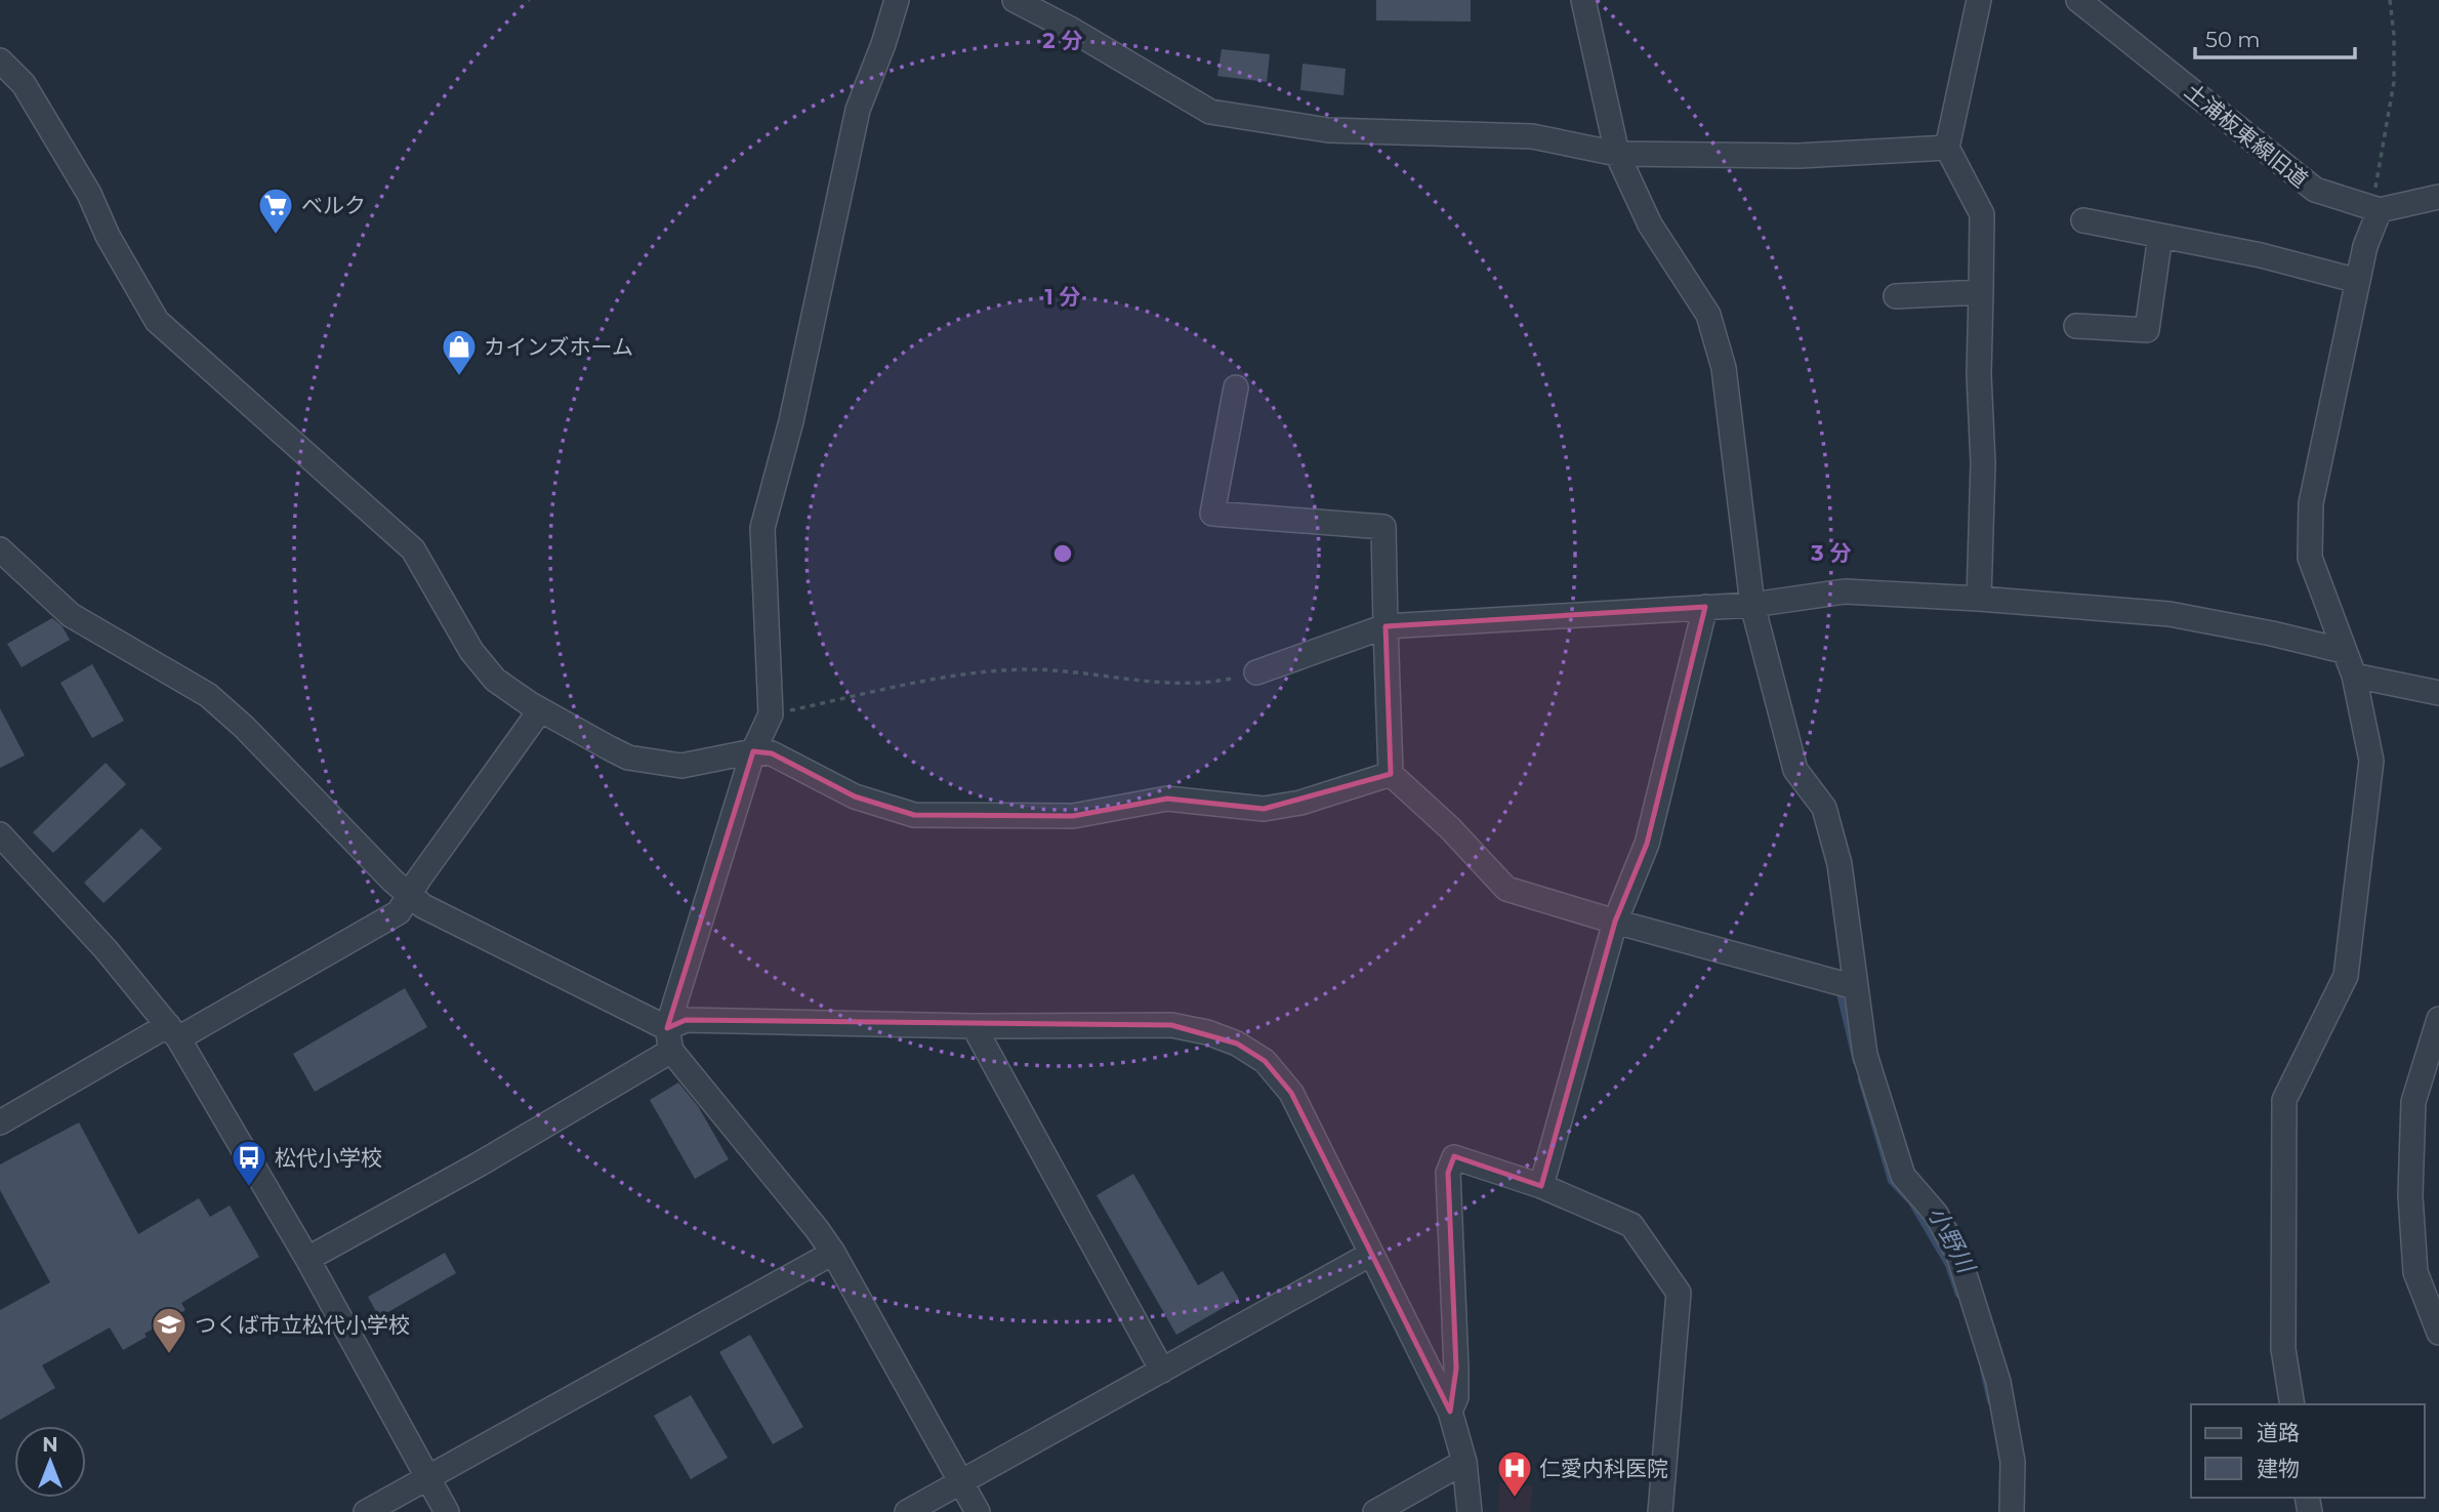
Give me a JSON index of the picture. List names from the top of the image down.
{
  "streets": {
    "street": ["土浦板東線旧道"]
  },
  "water": ["小野川"],
  "places": {
    "supermarket": ["ベルク"],
    "shop": ["カインズホーム"],
    "bus stop": ["松代小学校"],
    "school or university": ["つくば市立松代小学校"],
    "hospital": ["仁愛内科医院"]
  },
  "legend": ["道路", "建物"],
  "scale_bar": "50 m",
  "north": "top",
  "rings": ["2 分", "1 分", "3 分"]
}
